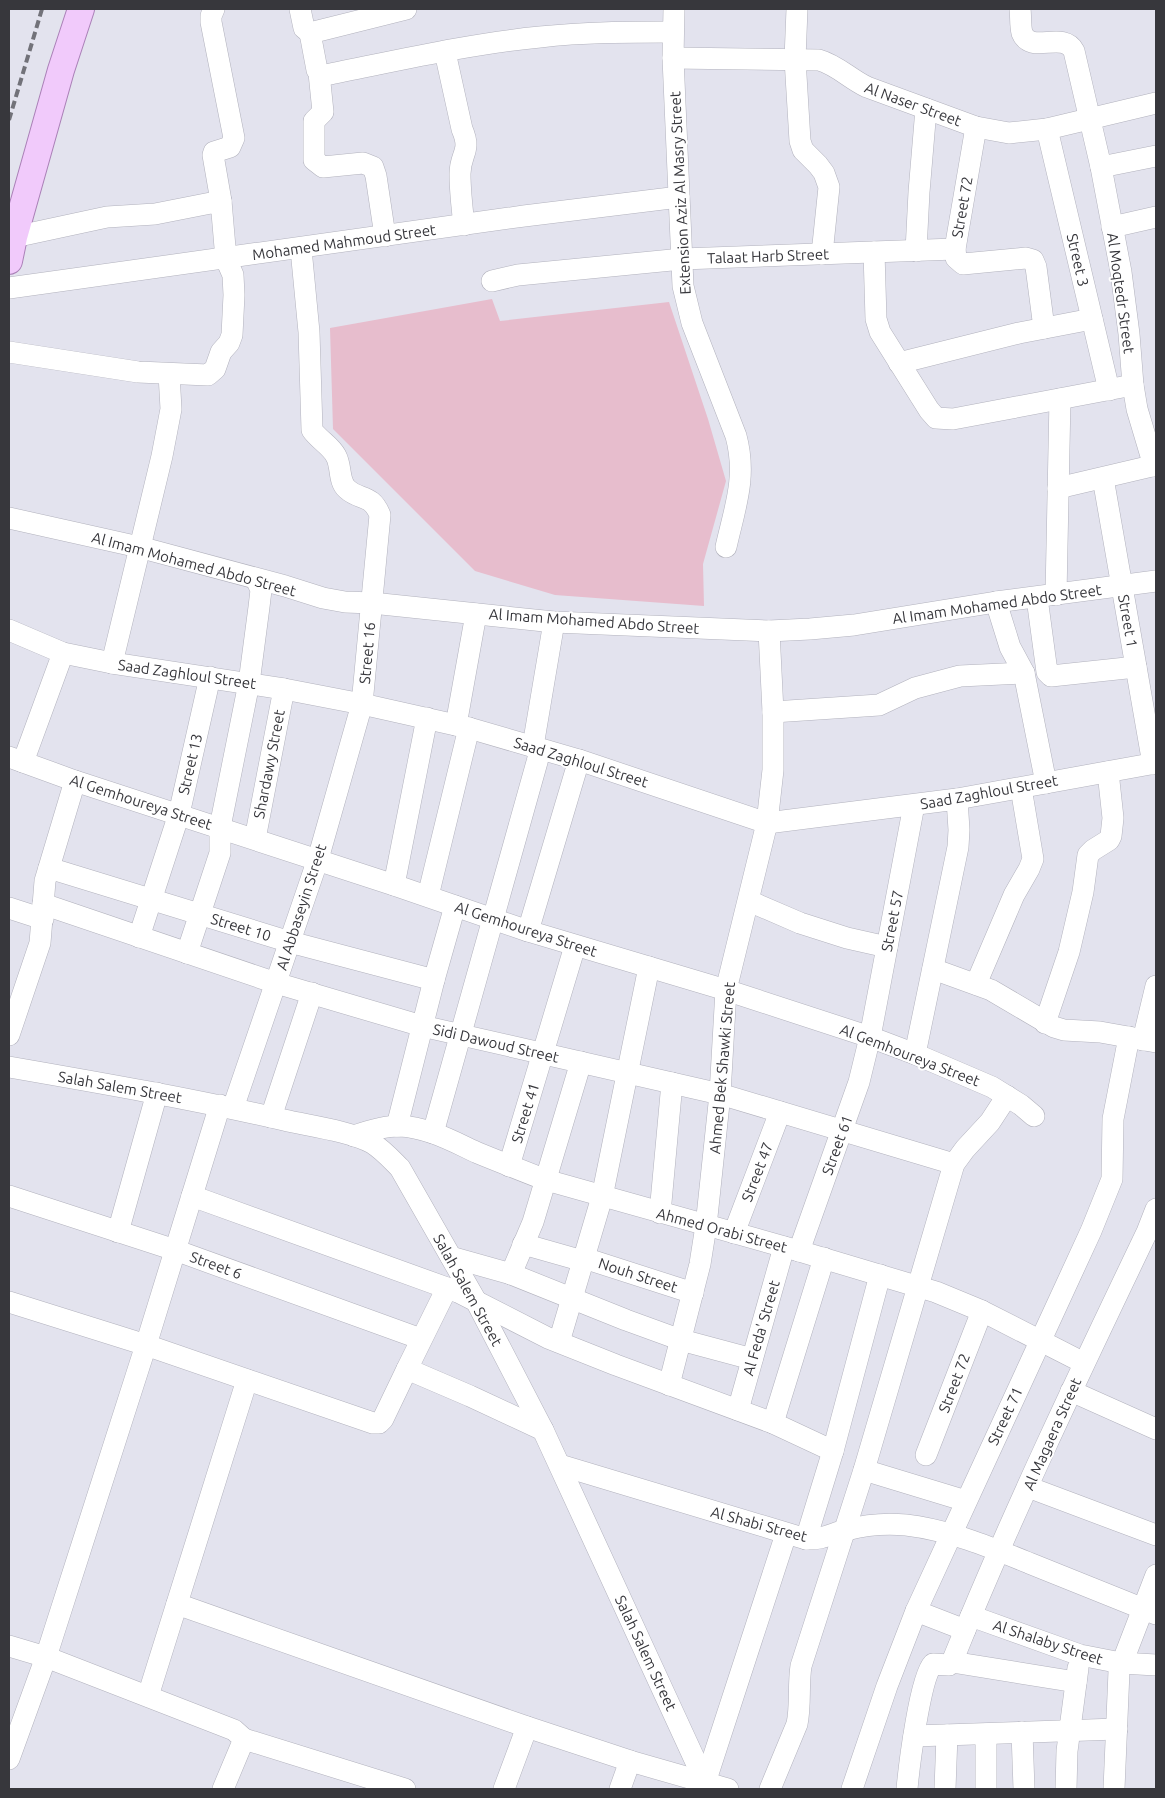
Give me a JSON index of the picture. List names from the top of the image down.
{
  "streets": {
    "street": [
      "Al Naser Street",
      "Extension Aziz Al Masry Street",
      "Street 72",
      "Mohamed Mahmoud Street",
      "Talaat Harb Street",
      "Street 3",
      "Al Moqtedr Street",
      "Al Imam Mohamed Abdo Street",
      "Street 1",
      "Street 16",
      "Saad Zaghloul Street",
      "Street 13",
      "Shardawy Street",
      "Al Gemhoureya Street",
      "Al Abbaseyin Street",
      "Street 57",
      "Street 10",
      "Sidi Dawoud Street",
      "Ahmed Bek Shawki Street",
      "Salah Salem Street",
      "Street 41",
      "Street 61",
      "Street 47",
      "Ahmed Orabi Street",
      "Street 6",
      "Nouh Street",
      "Al Feda' Street",
      "Street 71",
      "Al Magaera Street",
      "Al Shabi Street",
      "Al Shalaby Street"
    ]
  },
  "crossings": [
    ["Al Naser Street", "Extension Aziz Al Masry Street"],
    ["Al Naser Street", "Street 72"],
    ["Al Naser Street", "Street 3"],
    ["Al Naser Street", "Al Moqtedr Street"],
    ["Extension Aziz Al Masry Street", "Mohamed Mahmoud Street"],
    ["Extension Aziz Al Masry Street", "Talaat Harb Street"],
    ["Street 72", "Talaat Harb Street"],
    ["Street 72", "Ahmed Orabi Street"],
    ["Mohamed Mahmoud Street", "Street 16"],
    ["Al Imam Mohamed Abdo Street", "Street 1"],
    ["Al Imam Mohamed Abdo Street", "Street 16"],
    ["Al Imam Mohamed Abdo Street", "Ahmed Bek Shawki Street"],
    ["Street 1", "Saad Zaghloul Street"],
    ["Street 16", "Saad Zaghloul Street"],
    ["Street 16", "Al Abbaseyin Street"],
    ["Saad Zaghloul Street", "Street 13"],
    ["Saad Zaghloul Street", "Shardawy Street"],
    ["Saad Zaghloul Street", "Al Abbaseyin Street"],
    ["Saad Zaghloul Street", "Street 57"],
    ["Saad Zaghloul Street", "Ahmed Bek Shawki Street"],
    ["Street 13", "Al Gemhoureya Street"],
    ["Street 13", "Street 10"],
    ["Street 13", "Sidi Dawoud Street"],
    ["Shardawy Street", "Al Gemhoureya Street"],
    ["Al Gemhoureya Street", "Al Abbaseyin Street"],
    ["Al Gemhoureya Street", "Street 57"],
    ["Al Gemhoureya Street", "Ahmed Bek Shawki Street"],
    ["Al Gemhoureya Street", "Street 41"],
    ["Al Gemhoureya Street", "Street 61"],
    ["Al Abbaseyin Street", "Street 10"],
    ["Al Abbaseyin Street", "Sidi Dawoud Street"],
    ["Al Abbaseyin Street", "Salah Salem Street"],
    ["Al Abbaseyin Street", "Street 6"],
    ["Street 57", "Street 61"],
    ["Sidi Dawoud Street", "Ahmed Bek Shawki Street"],
    ["Sidi Dawoud Street", "Street 41"],
    ["Sidi Dawoud Street", "Street 61"],
    ["Sidi Dawoud Street", "Street 47"],
    ["Ahmed Bek Shawki Street", "Ahmed Orabi Street"],
    ["Ahmed Bek Shawki Street", "Nouh Street"],
    ["Salah Salem Street", "Ahmed Orabi Street"],
    ["Salah Salem Street", "Al Shabi Street"],
    ["Street 41", "Ahmed Orabi Street"],
    ["Street 61", "Ahmed Orabi Street"],
    ["Street 61", "Al Feda' Street"],
    ["Street 47", "Ahmed Orabi Street"],
    ["Ahmed Orabi Street", "Al Feda' Street"],
    ["Ahmed Orabi Street", "Street 71"],
    ["Ahmed Orabi Street", "Al Magaera Street"],
    ["Street 71", "Al Shabi Street"],
    ["Street 71", "Al Shalaby Street"],
    ["Al Magaera Street", "Al Shabi Street"],
    ["Al Magaera Street", "Al Shalaby Street"]
  ]
}
